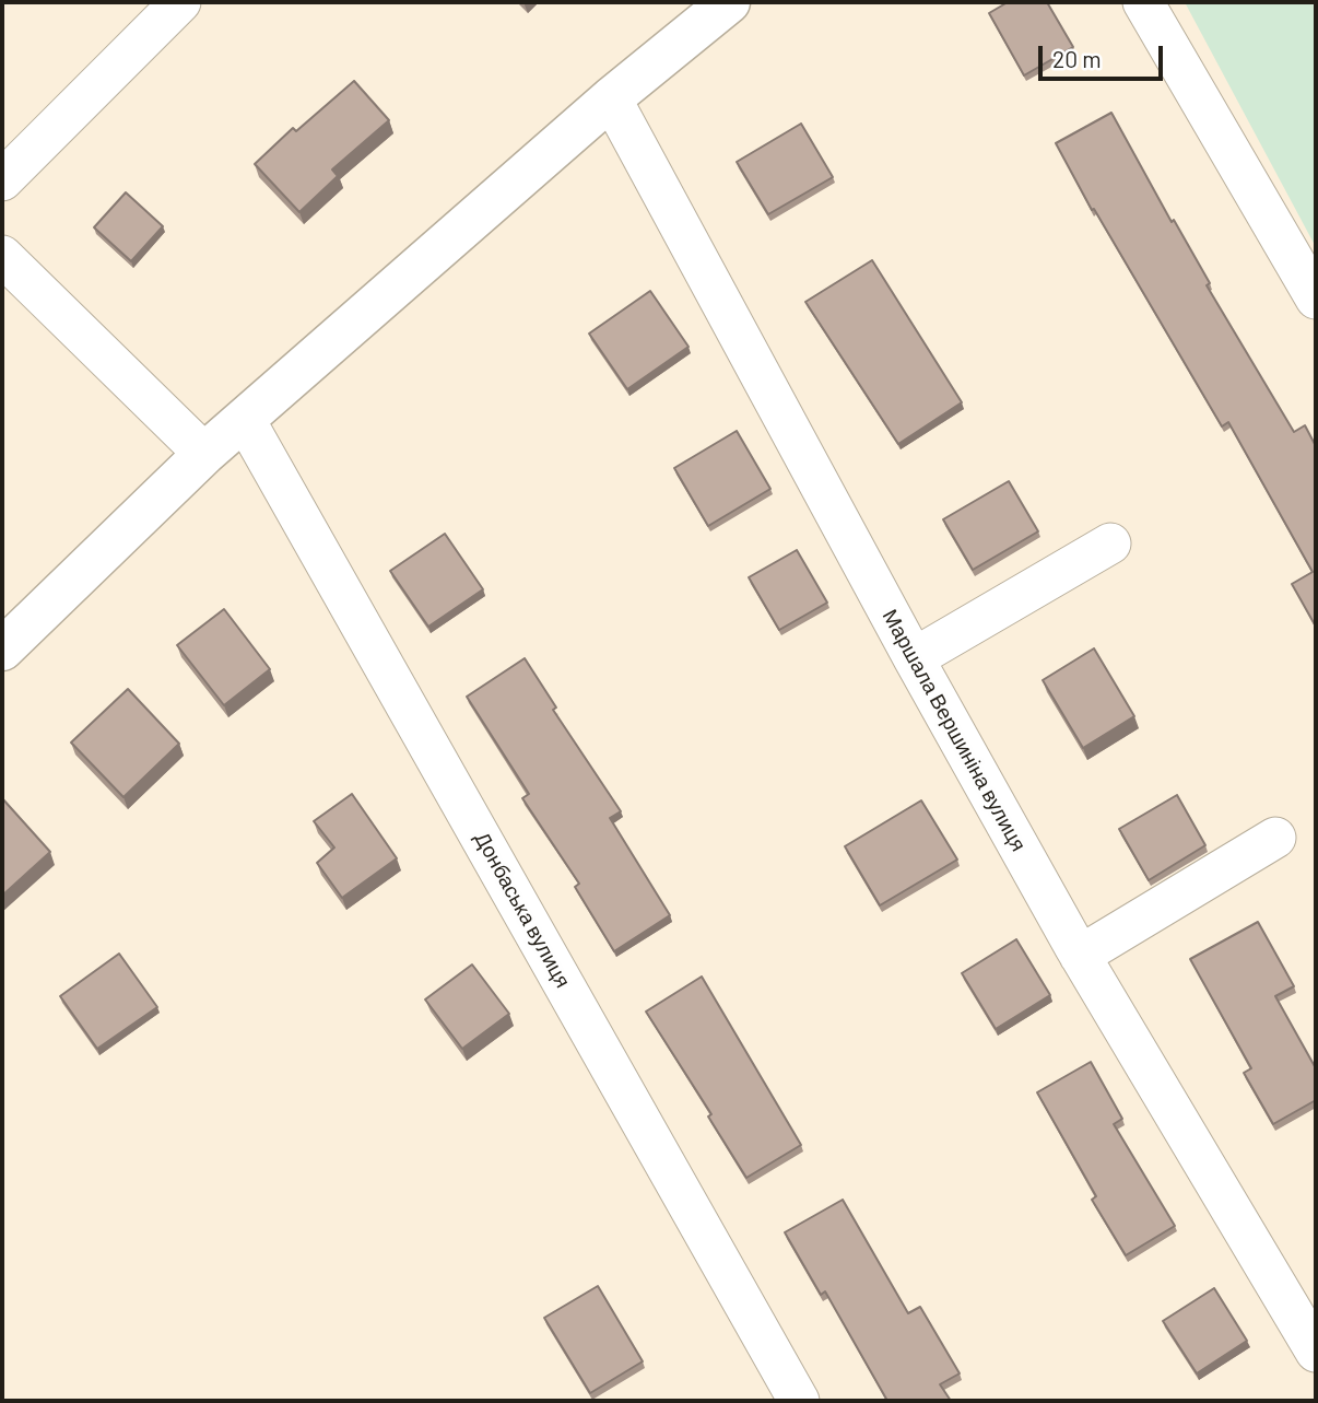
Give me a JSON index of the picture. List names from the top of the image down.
{
  "streets": {
    "street": ["Маршала Вершиніна вулиця", "Донбаська вулиця"]
  },
  "scale_bar": "20 m"
}
